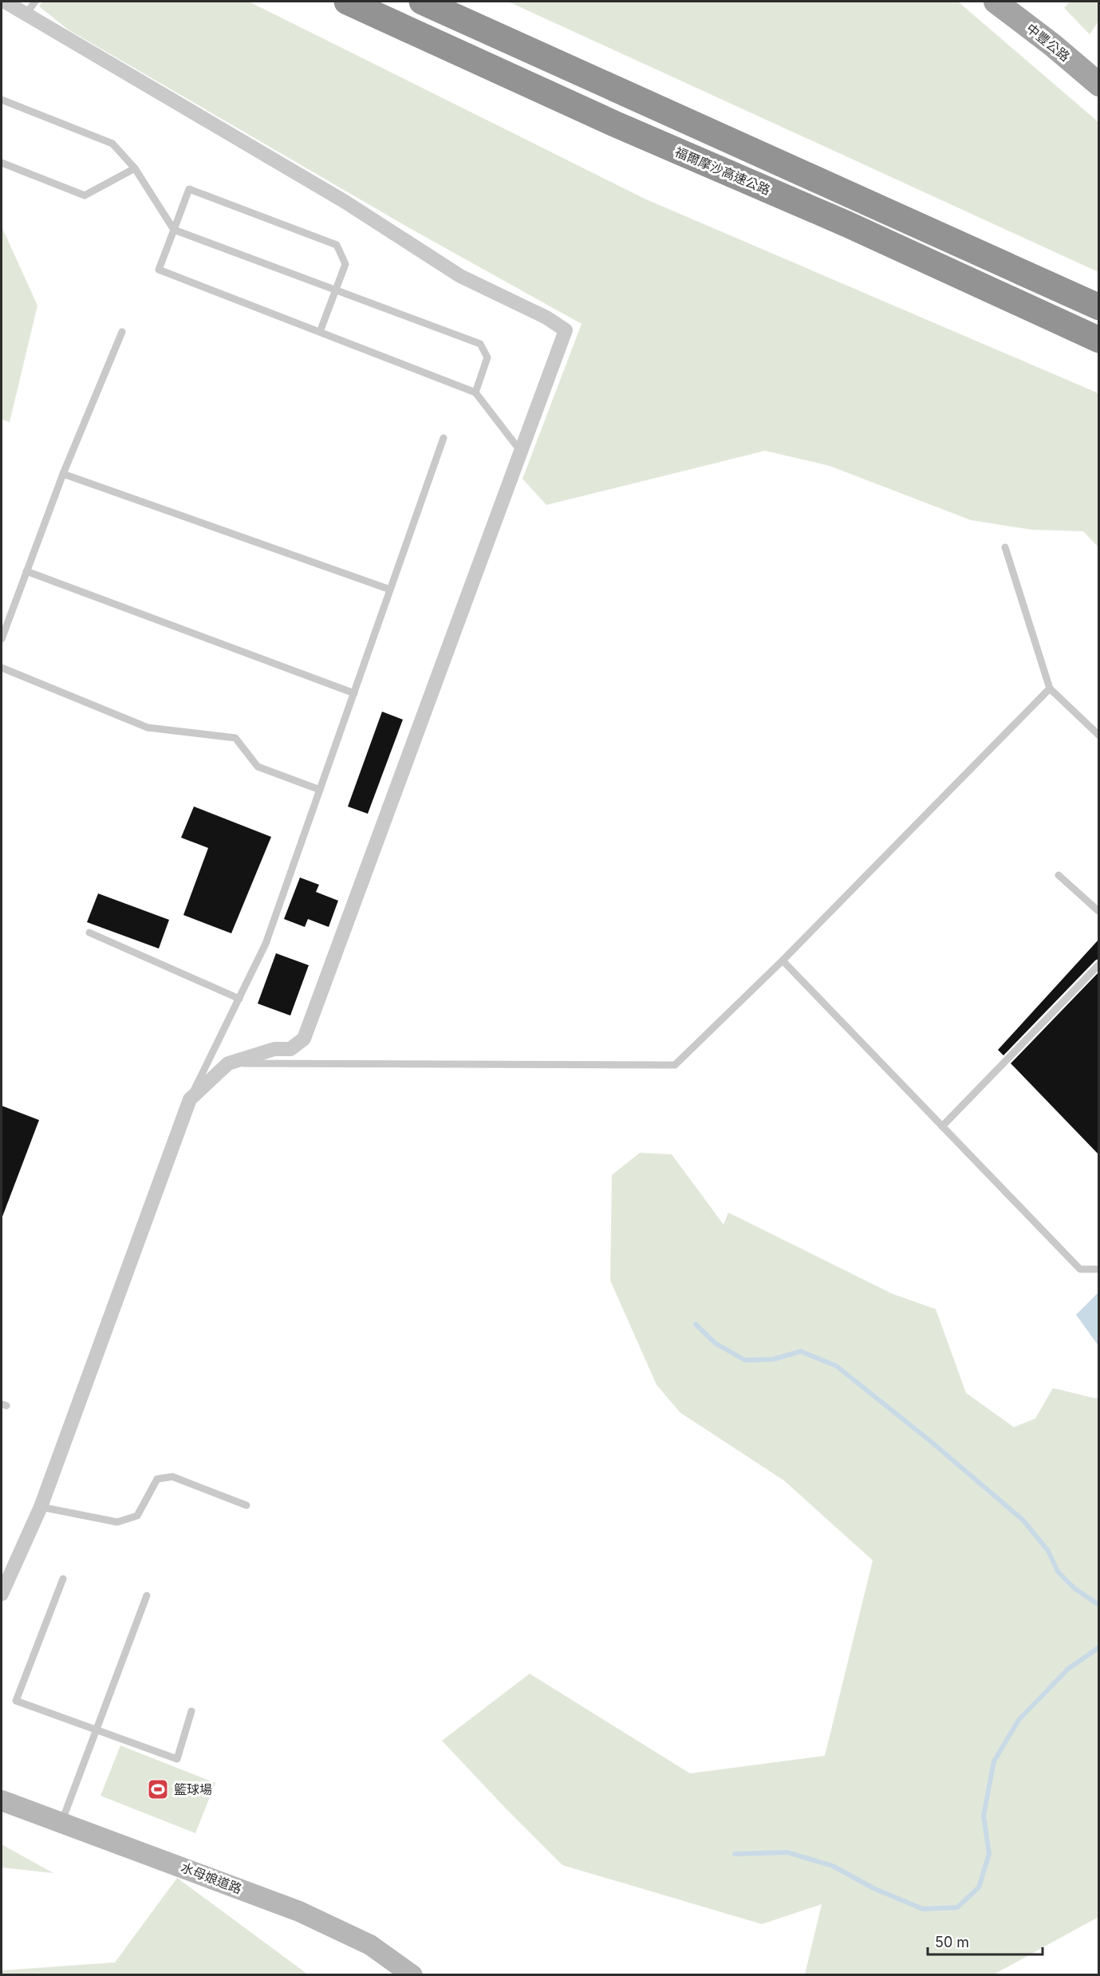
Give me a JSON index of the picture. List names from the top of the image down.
{
  "streets": {
    "highway": ["福爾摩沙高速公路"],
    "main road": ["中豐公路"],
    "street": ["水母娘道路"]
  },
  "places": {
    "sports": ["籃球場"]
  },
  "scale_bar": "50 m"
}
